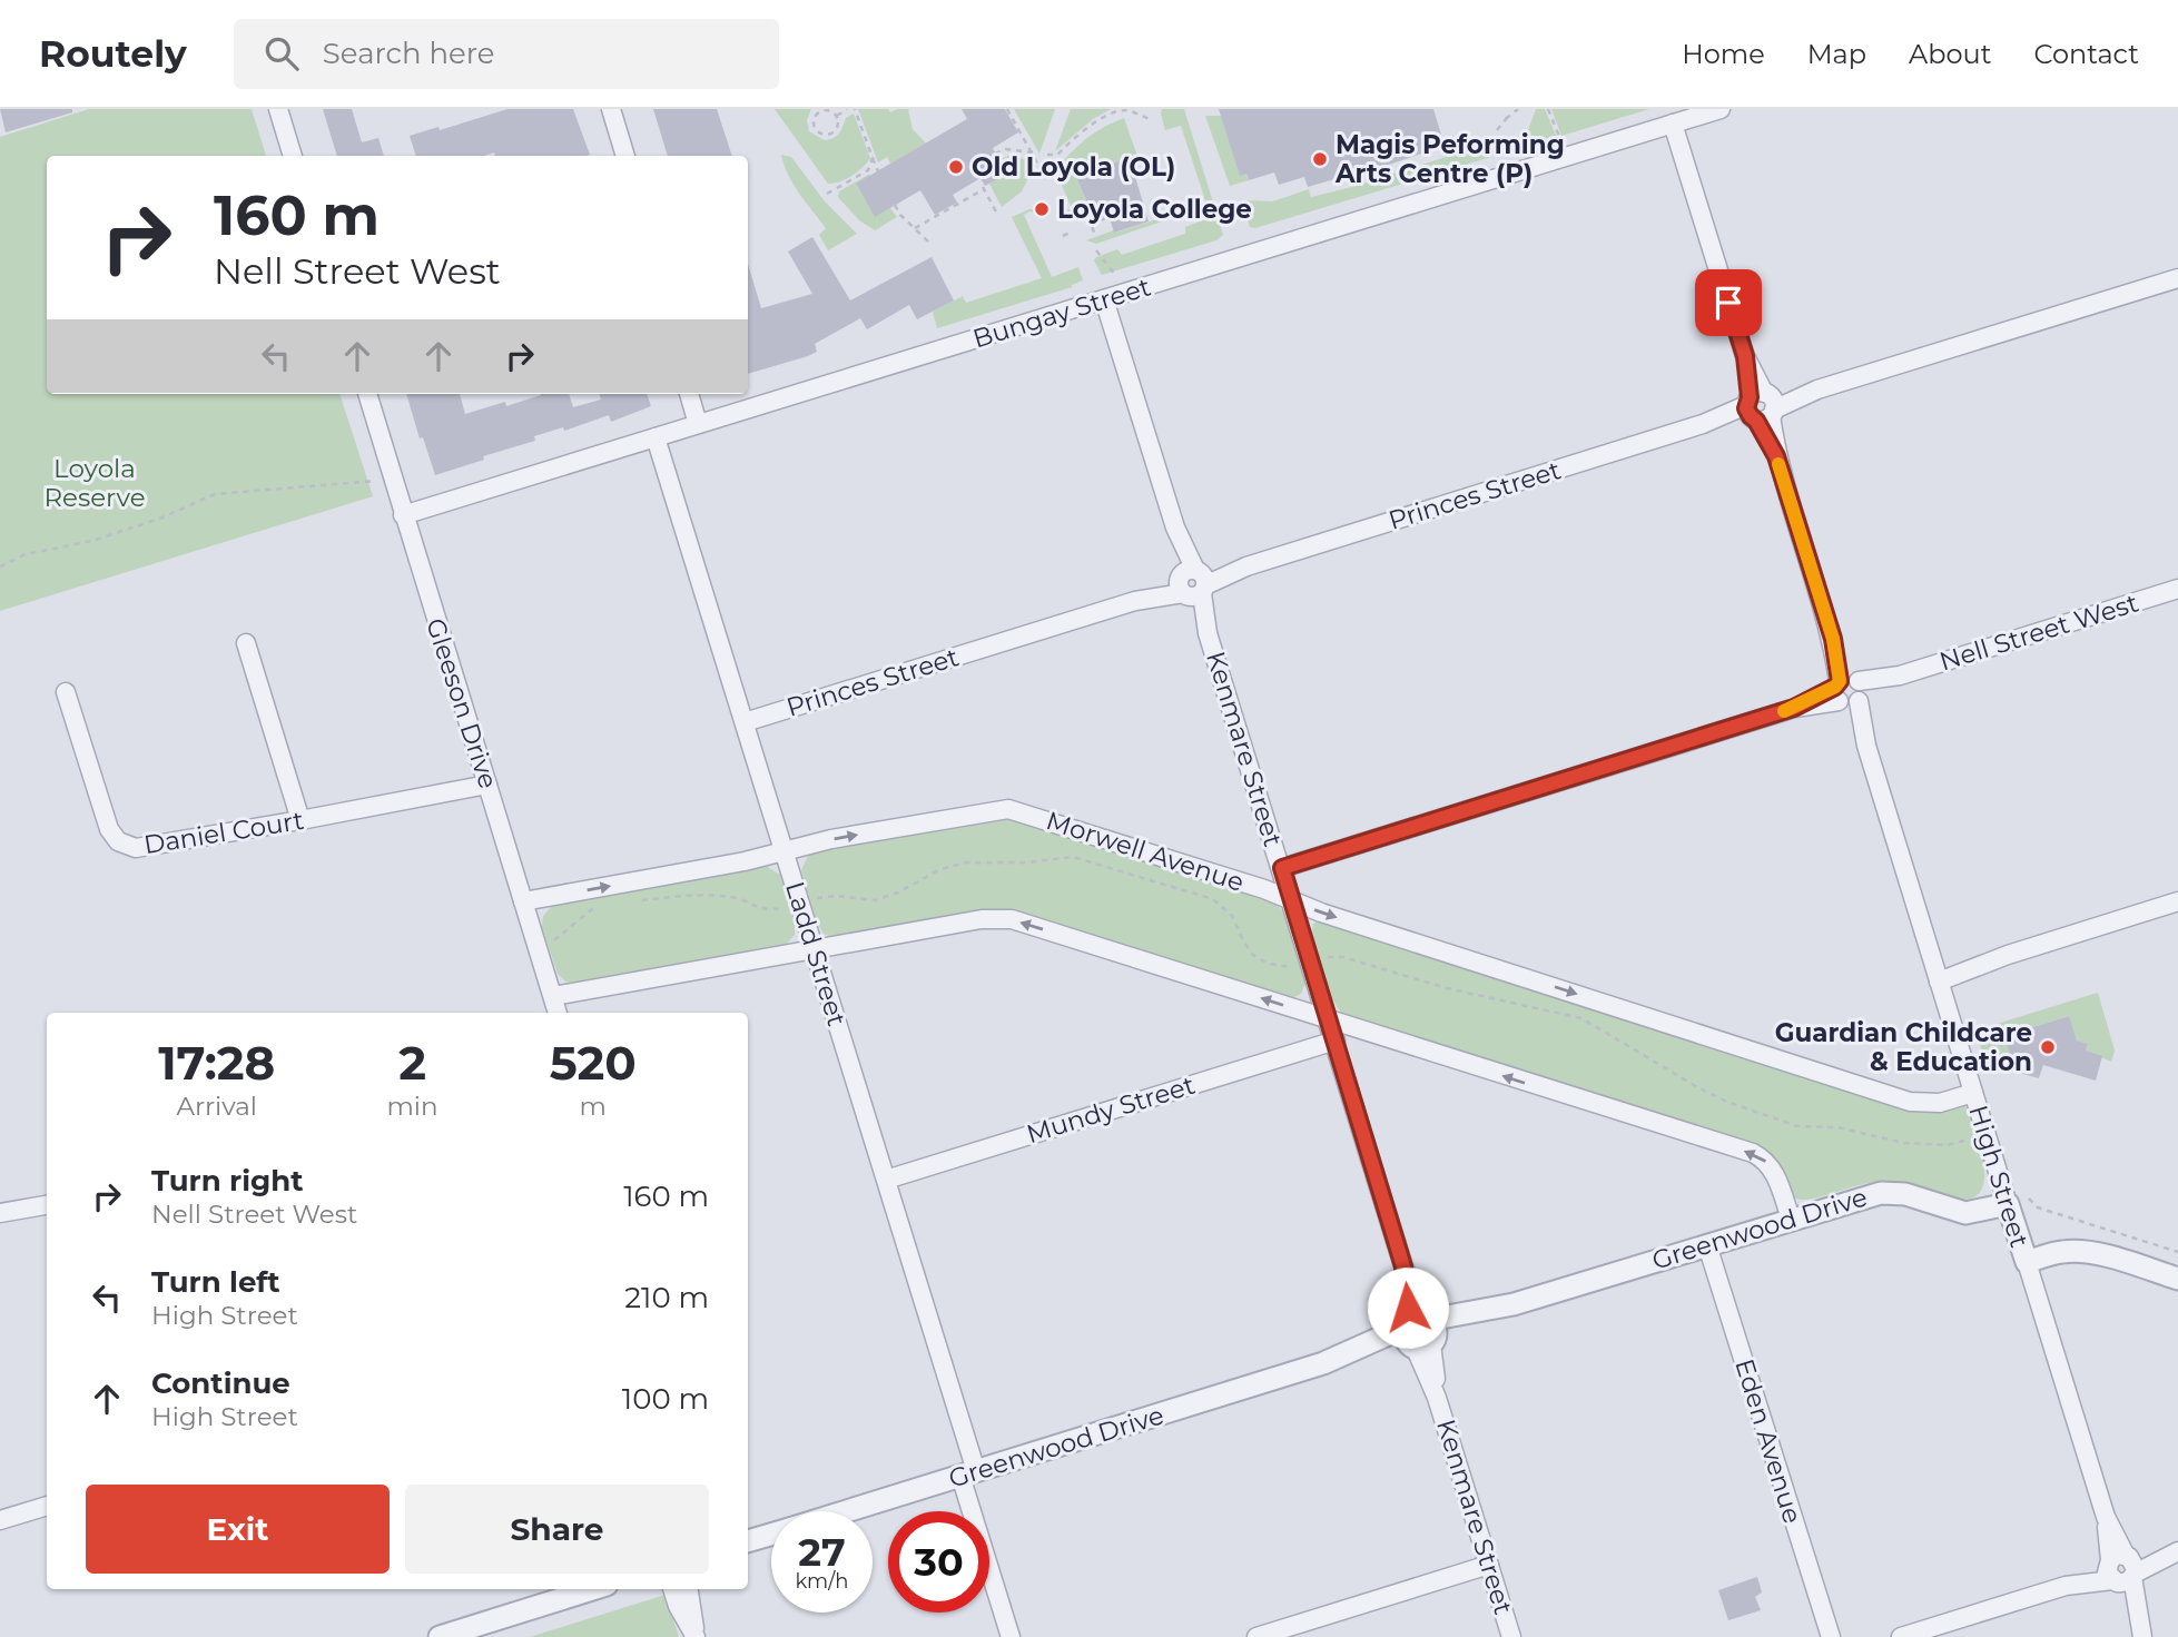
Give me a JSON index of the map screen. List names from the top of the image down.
{
  "streets": {
    "street": [
      "Bungay Street",
      "Princes Street",
      "Nell Street West",
      "Gleeson Drive",
      "Kenmare Street",
      "Daniel Court",
      "Morwell Avenue",
      "Ladd Street",
      "Mundy Street",
      "High Street",
      "Greenwood Drive",
      "Eden Avenue"
    ]
  },
  "crossings": [
    ["Bungay Street", "Gleeson Drive"],
    ["Bungay Street", "Kenmare Street"],
    ["Bungay Street", "Ladd Street"],
    ["Bungay Street", "High Street"],
    ["Princes Street", "Kenmare Street"],
    ["Princes Street", "Ladd Street"],
    ["Princes Street", "High Street"],
    ["Nell Street West", "Kenmare Street"],
    ["Nell Street West", "High Street"],
    ["Gleeson Drive", "Daniel Court"],
    ["Gleeson Drive", "Morwell Avenue"],
    ["Kenmare Street", "Morwell Avenue"],
    ["Kenmare Street", "Mundy Street"],
    ["Kenmare Street", "Greenwood Drive"],
    ["Morwell Avenue", "Ladd Street"],
    ["Morwell Avenue", "High Street"],
    ["Ladd Street", "Mundy Street"],
    ["Ladd Street", "Greenwood Drive"],
    ["High Street", "Greenwood Drive"],
    ["Greenwood Drive", "Eden Avenue"]
  ],
  "parks": ["Loyola Reserve"],
  "places": [
    "Magis Peforming Arts Centre (P)",
    "Old Loyola (OL)",
    "Loyola College",
    "Guardian Childcare & Education"
  ],
  "page": {
    "header": "Routely",
    "search": "Search here",
    "nav": [
      "Home",
      "Map",
      "About",
      "Contact"
    ],
    "turn": ["160 m", "Nell Street West"],
    "eta": [
      "17:28",
      "Arrival",
      "2",
      "min",
      "520",
      "m"
    ],
    "list": [
      {
        "name": "Turn right",
        "note": "Nell Street West",
        "value": "160 m"
      },
      {
        "name": "Turn left",
        "note": "High Street",
        "value": "210 m"
      },
      {
        "name": "Continue",
        "note": "High Street",
        "value": "100 m"
      }
    ],
    "buttons": ["Exit", "Share"],
    "speed": "27 km/h",
    "limit": "30"
  }
}
